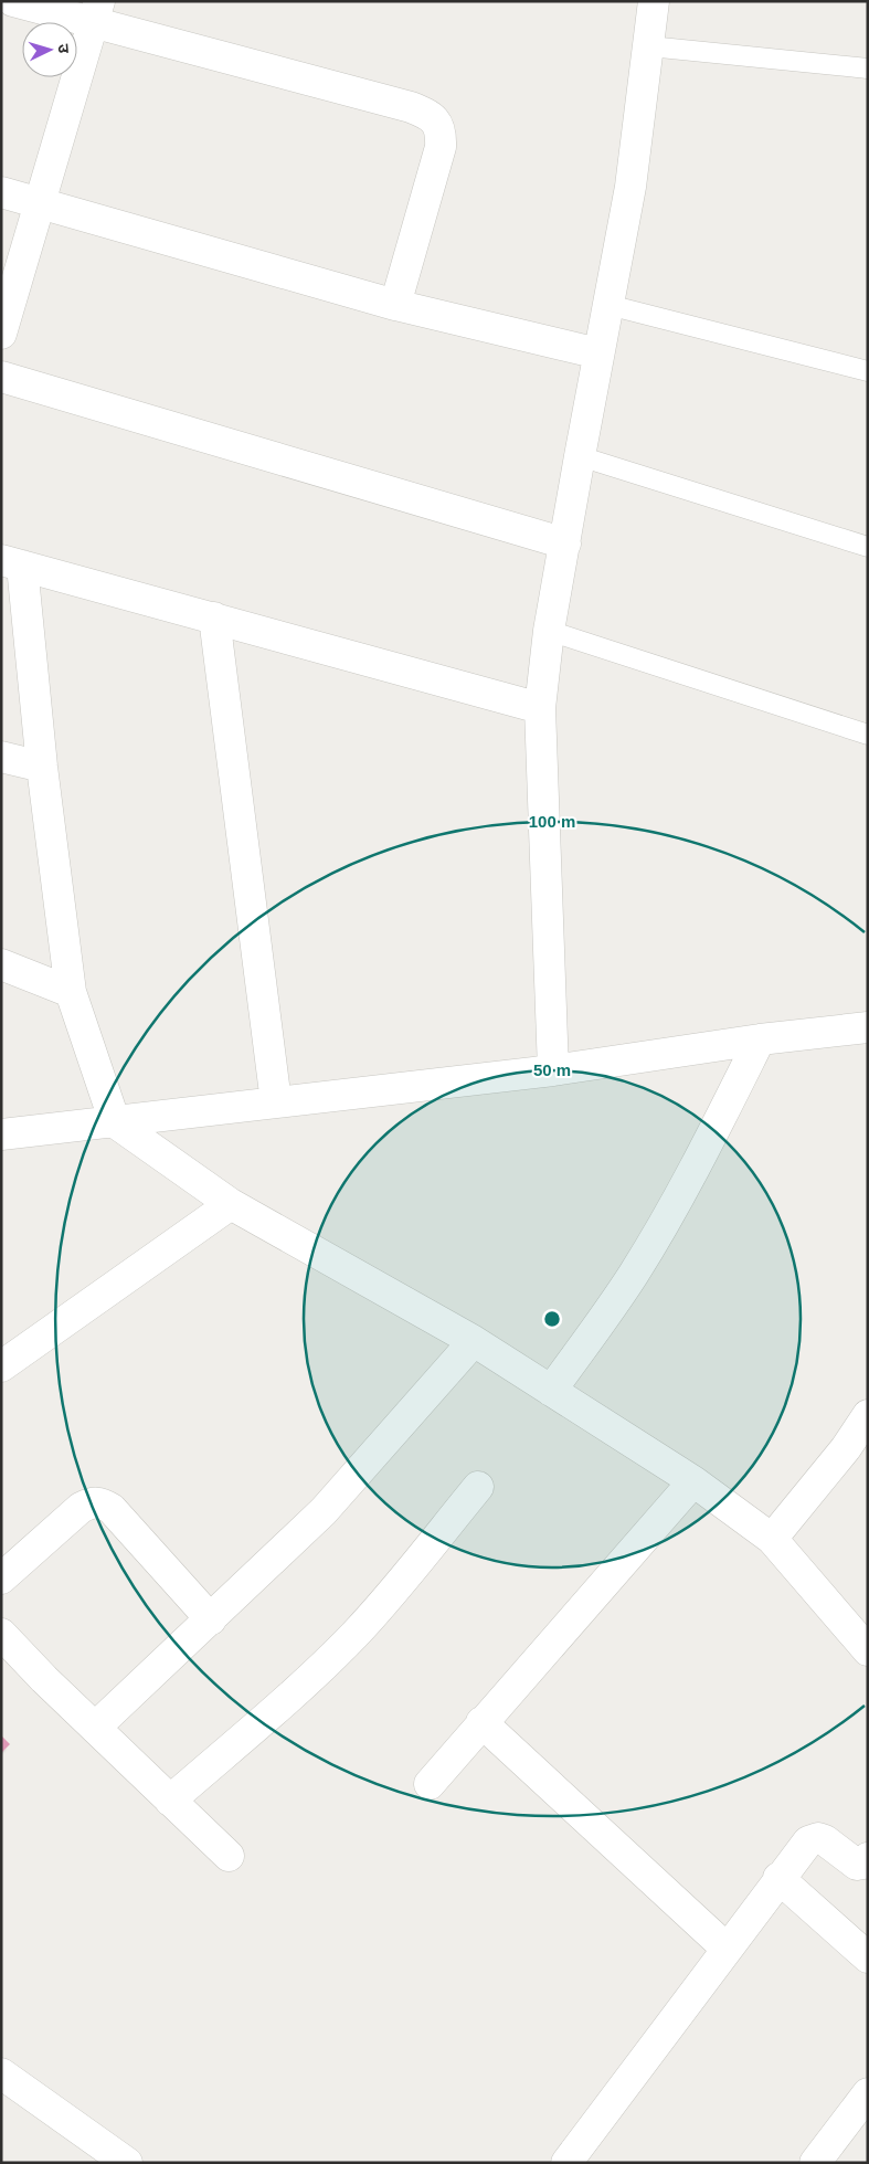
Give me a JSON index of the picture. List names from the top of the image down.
{
  "north": "right",
  "rings": ["100 m", "50 m"]
}
